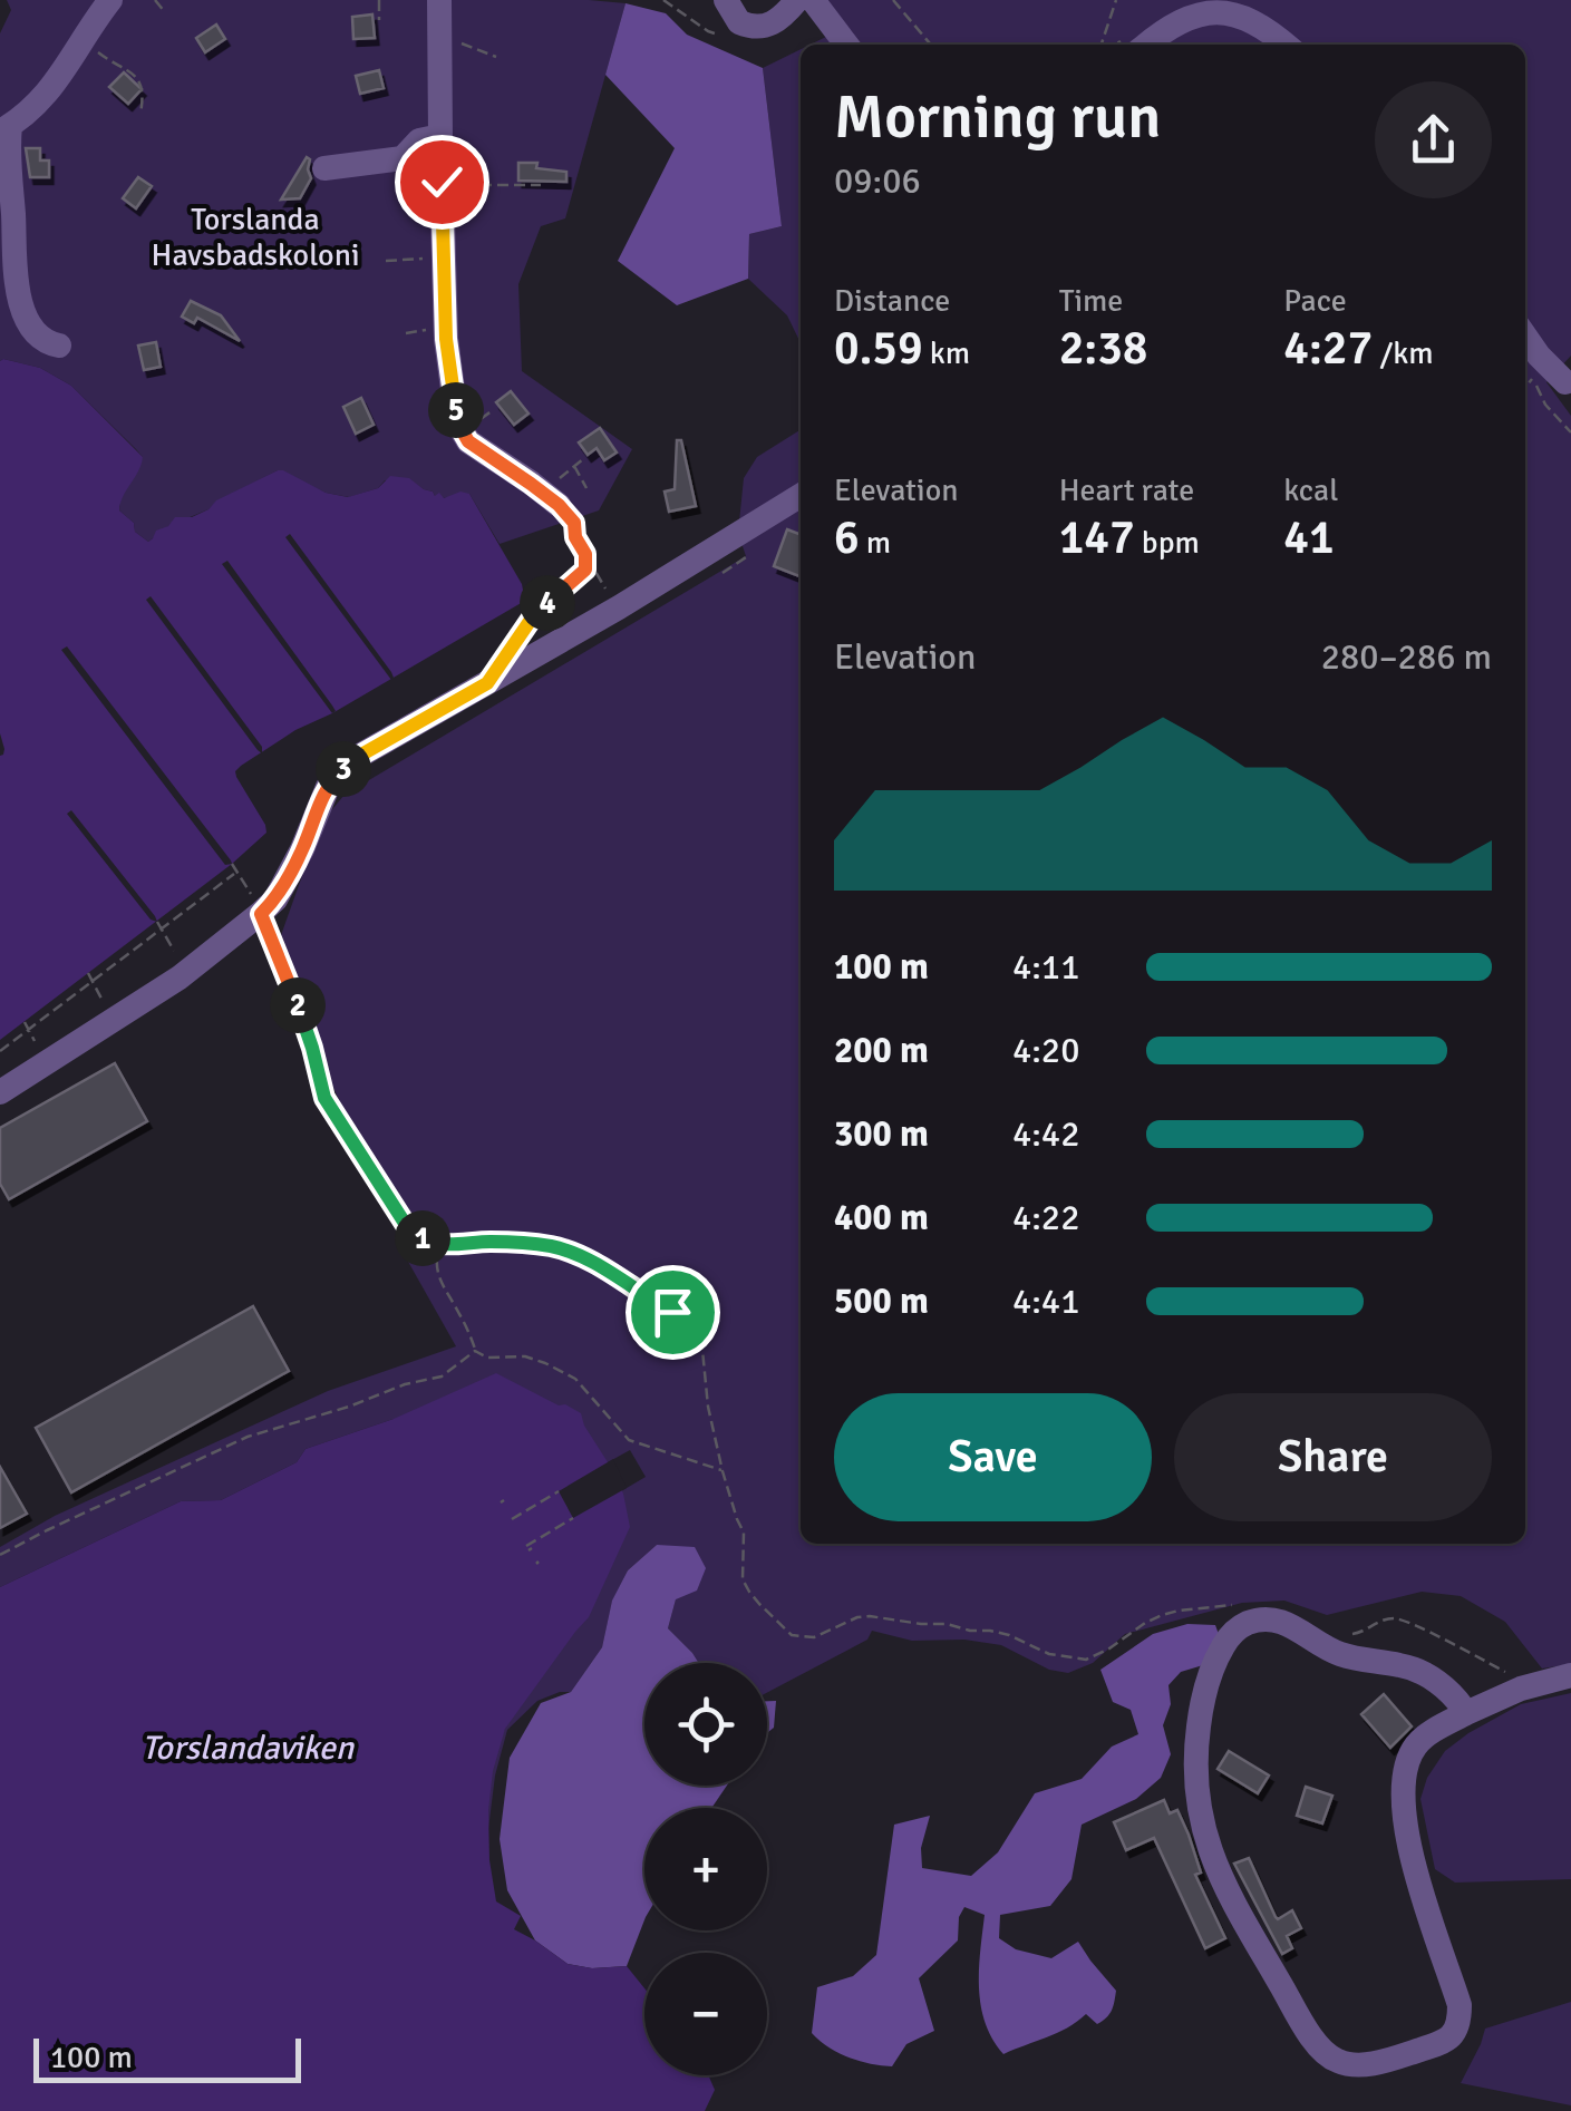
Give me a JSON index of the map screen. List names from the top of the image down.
{
  "water": ["Torslandaviken"],
  "parks": ["Torslanda Havsbadskoloni"],
  "scale_bar": "100 m",
  "page": {
    "heading": ["Morning run", "09:06"],
    "stats": [
      ["Distance", "0.59 km"],
      ["Time", "2:38"],
      ["Pace", "4:27 /km"],
      ["Elevation", "6 m"],
      ["Heart rate", "147 bpm"],
      ["kcal", "41"]
    ],
    "pins": [
      "5",
      "4",
      "3",
      "2",
      "1"
    ],
    "chart": ["Elevation", "280–286 m"],
    "list": [
      {
        "name": "100 m",
        "note": "4:11"
      },
      {
        "name": "200 m",
        "note": "4:20"
      },
      {
        "name": "300 m",
        "note": "4:42"
      },
      {
        "name": "400 m",
        "note": "4:22"
      },
      {
        "name": "500 m",
        "note": "4:41"
      }
    ],
    "buttons": ["Save", "Share"],
    "map_buttons": ["+", "−"],
    "scale": "100 m"
  }
}
